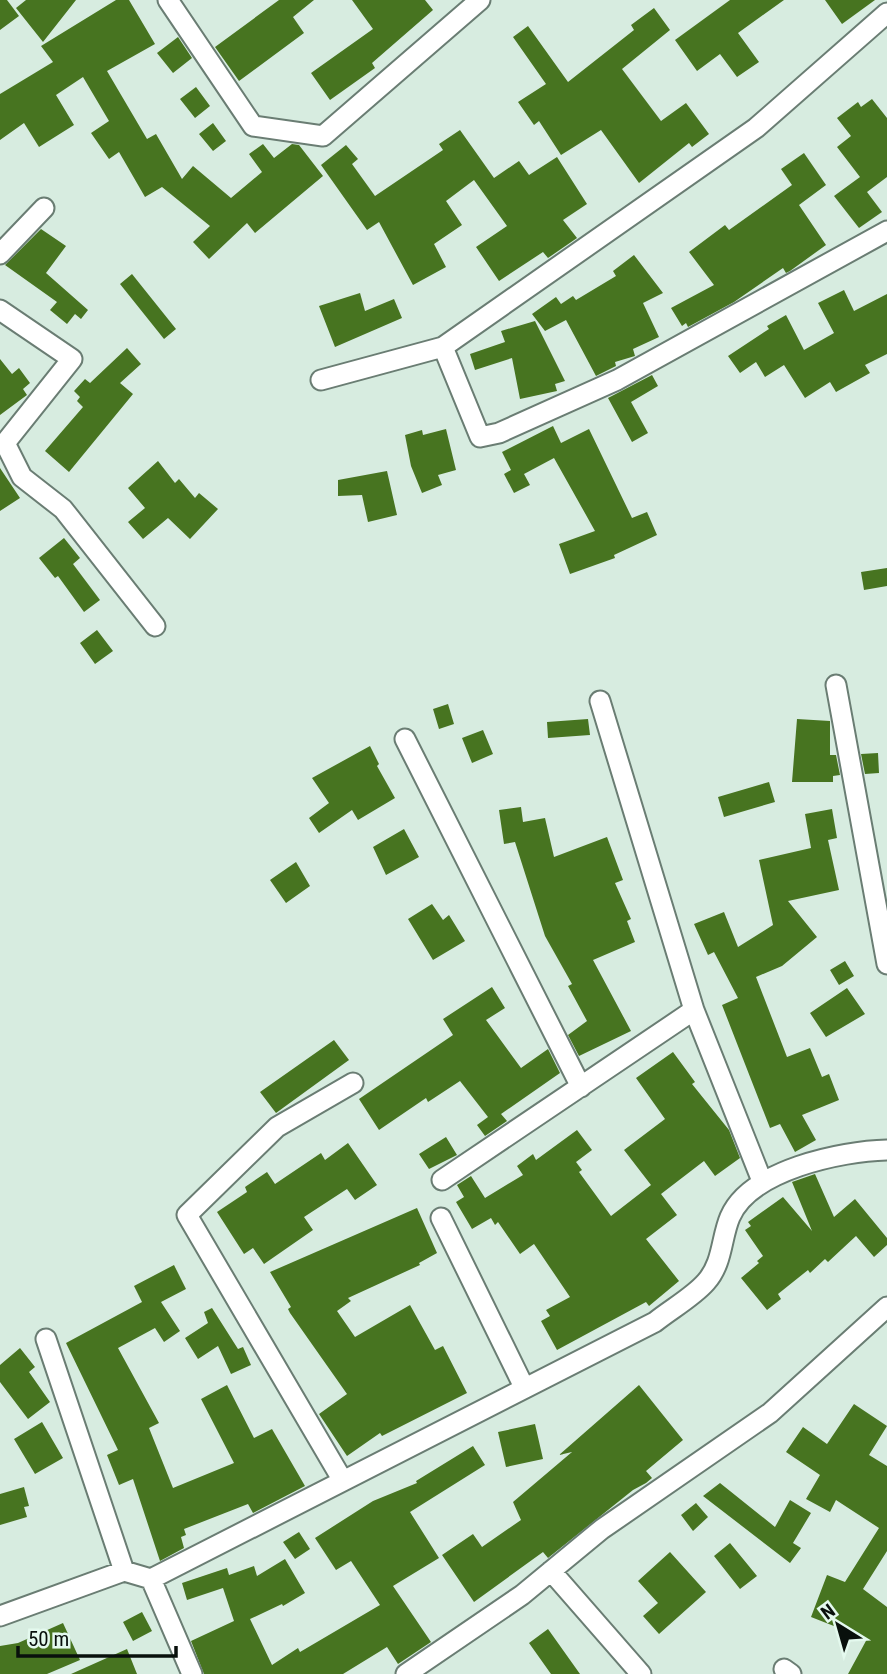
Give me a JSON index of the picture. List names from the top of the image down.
{
  "scale_bar": "50 m",
  "north": "top left"
}
